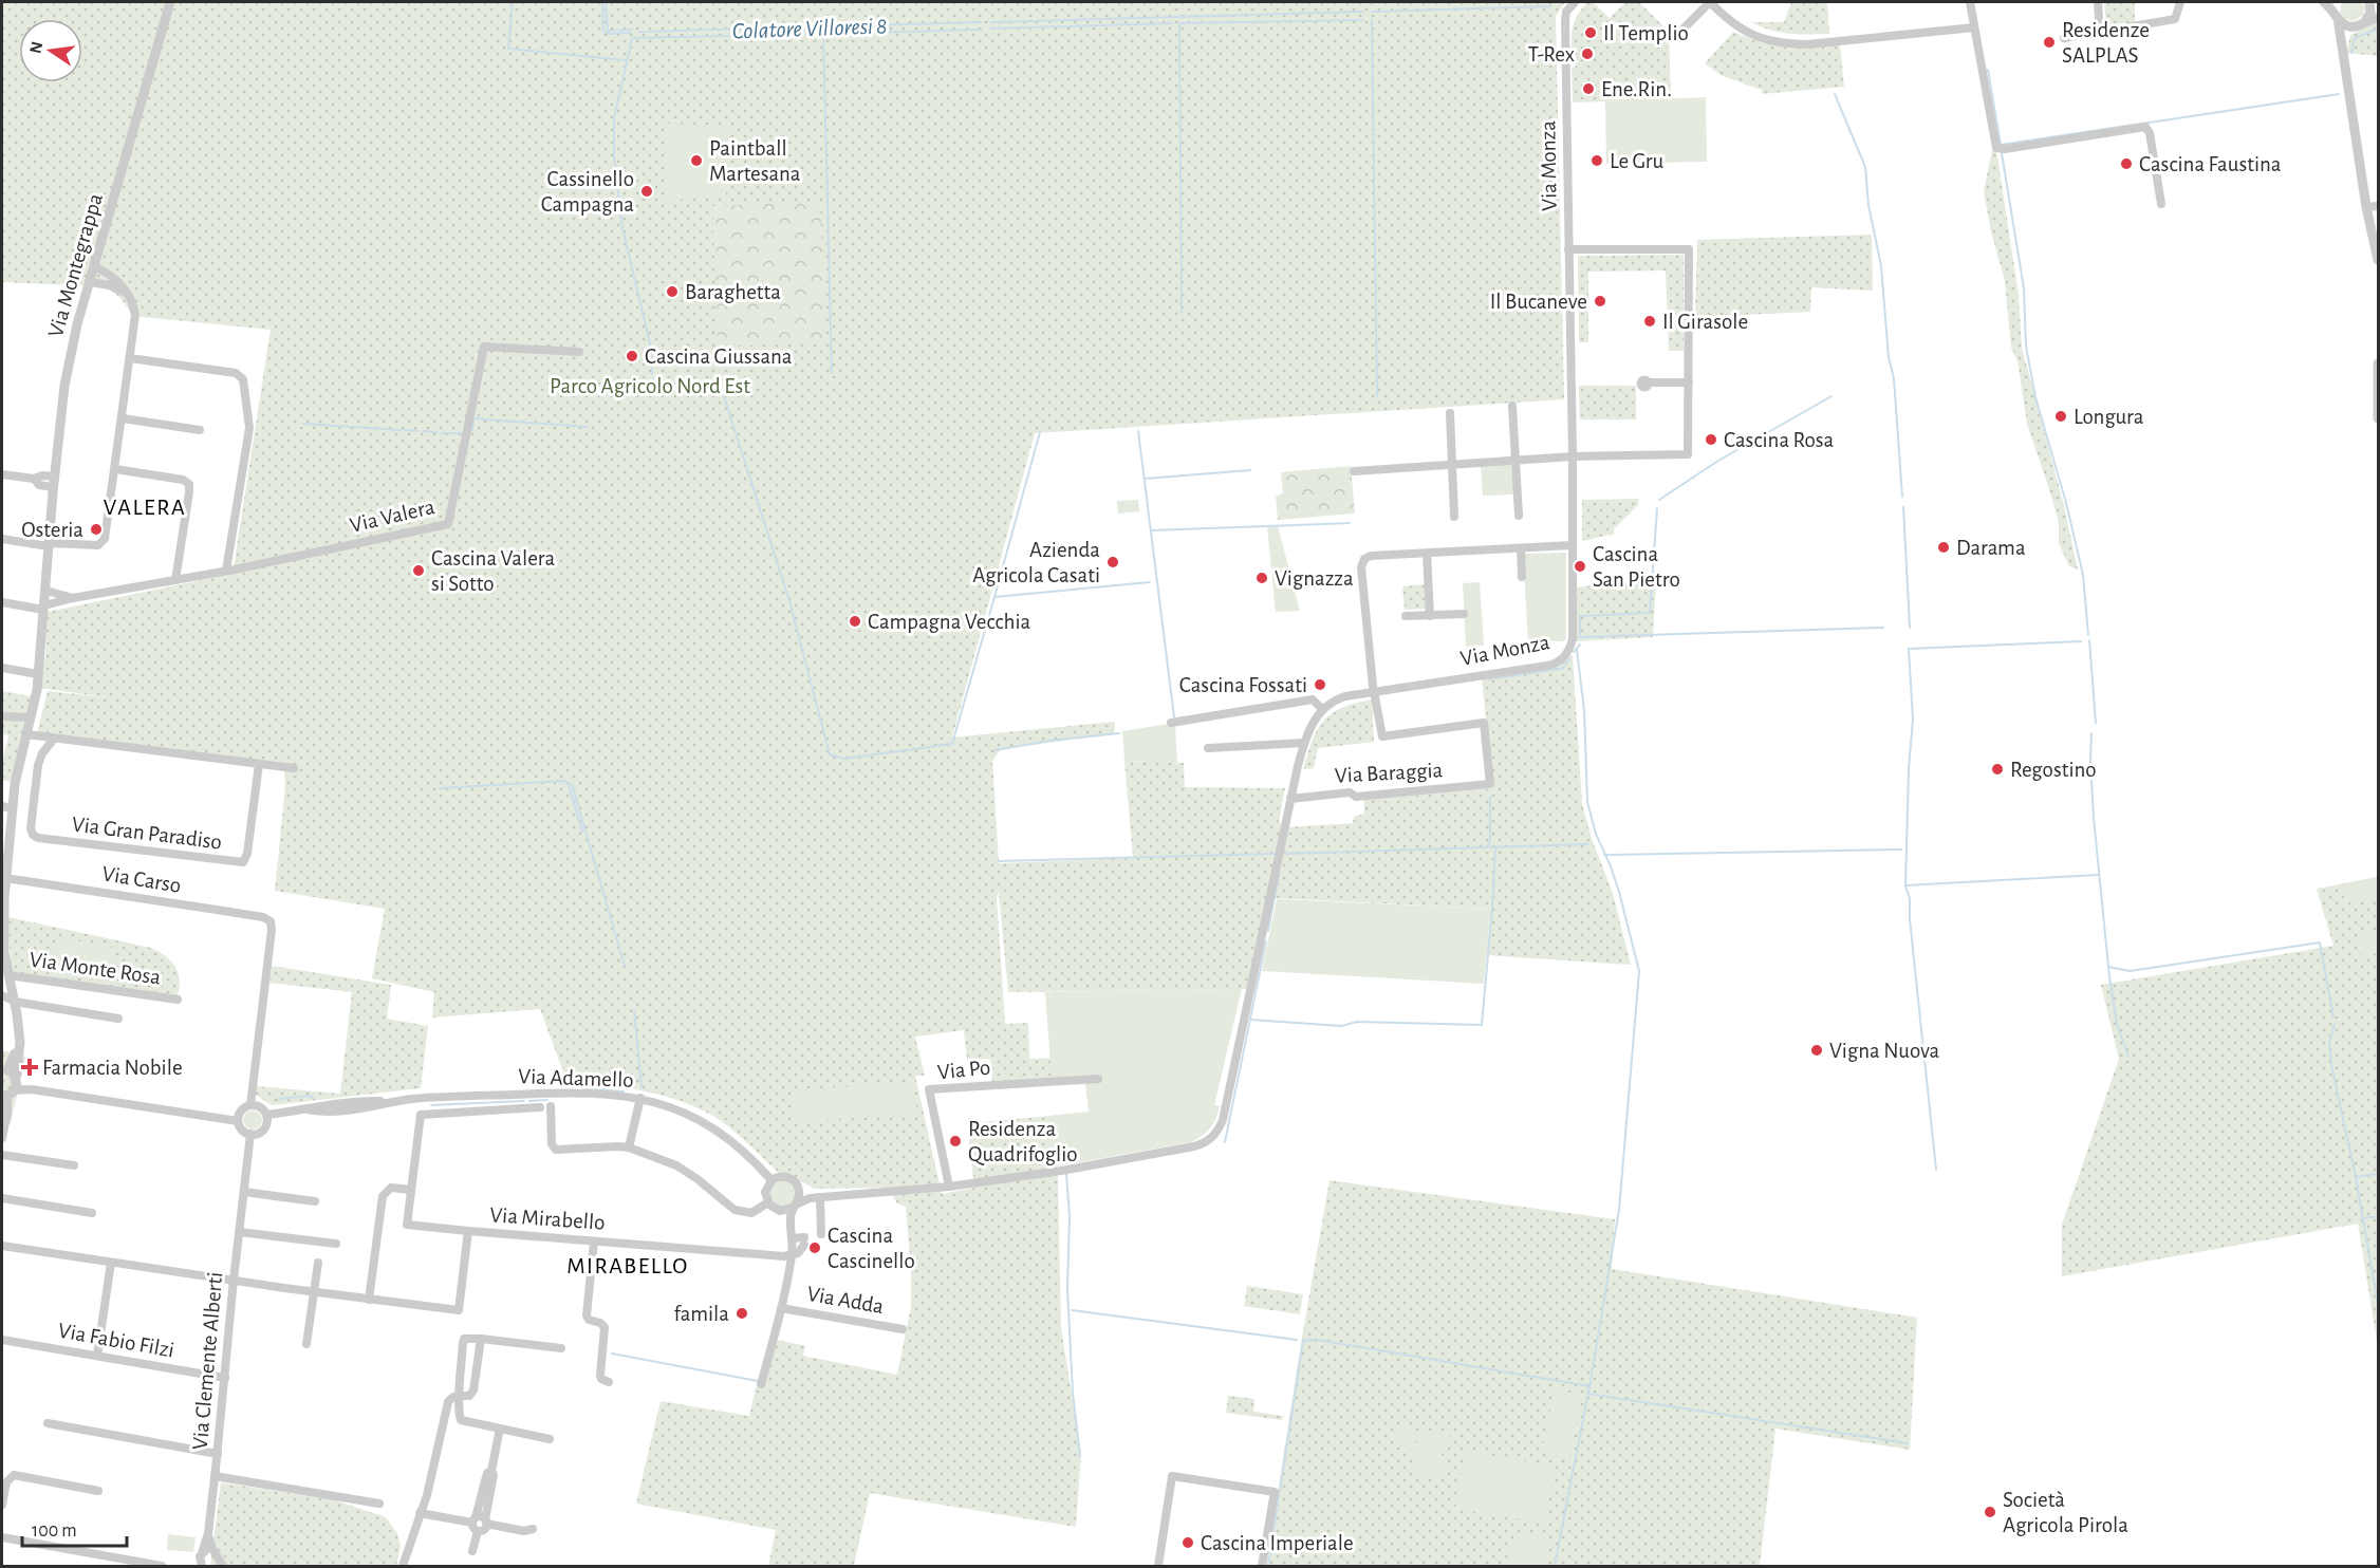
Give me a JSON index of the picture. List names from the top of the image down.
{
  "streets": {
    "street": [
      "Via Monza",
      "Via Montegrappa",
      "Via Valera",
      "Via Baraggia",
      "Via Gran Paradiso",
      "Via Carso",
      "Via Monte Rosa",
      "Via Po",
      "Via Adamello",
      "Via Mirabello",
      "Via Adda",
      "Via Fabio Filzi",
      "Via Clemente Alberti"
    ]
  },
  "crossings": [
    ["Via Monza", "Via Baraggia"],
    ["Via Montegrappa", "Via Valera"],
    ["Via Montegrappa", "Via Carso"],
    ["Via Montegrappa", "Via Monte Rosa"],
    ["Via Carso", "Via Adamello"],
    ["Via Carso", "Via Clemente Alberti"],
    ["Via Adamello", "Via Clemente Alberti"],
    ["Via Mirabello", "Via Adda"],
    ["Via Mirabello", "Via Clemente Alberti"],
    ["Via Fabio Filzi", "Via Clemente Alberti"]
  ],
  "districts": ["VALERA", "MIRABELLO"],
  "water": ["Colatore Villoresi 8"],
  "parks": ["Parco Agricolo Nord Est"],
  "places": {
    "other": [
      "Il Templio",
      "Residenze SALPLAS",
      "T-Rex",
      "Ene.Rin.",
      "Paintball Martesana",
      "Le Gru",
      "Cascina Faustina",
      "Cassinello Campagna",
      "Baraghetta",
      "Il Bucaneve",
      "Il Girasole",
      "Cascina Giussana",
      "Longura",
      "Cascina Rosa",
      "Osteria",
      "Darama",
      "Azienda Agricola Casati",
      "Cascina San Pietro",
      "Cascina Valera si Sotto",
      "Vignazza",
      "Campagna Vecchia",
      "Cascina Fossati",
      "Regostino",
      "Vigna Nuova",
      "Residenza Quadrifoglio",
      "Cascina Cascinello",
      "famila",
      "Società Agricola Pirola",
      "Cascina Imperiale"
    ],
    "health": ["Farmacia Nobile"]
  },
  "scale_bar": "100 m",
  "north": "left"
}
